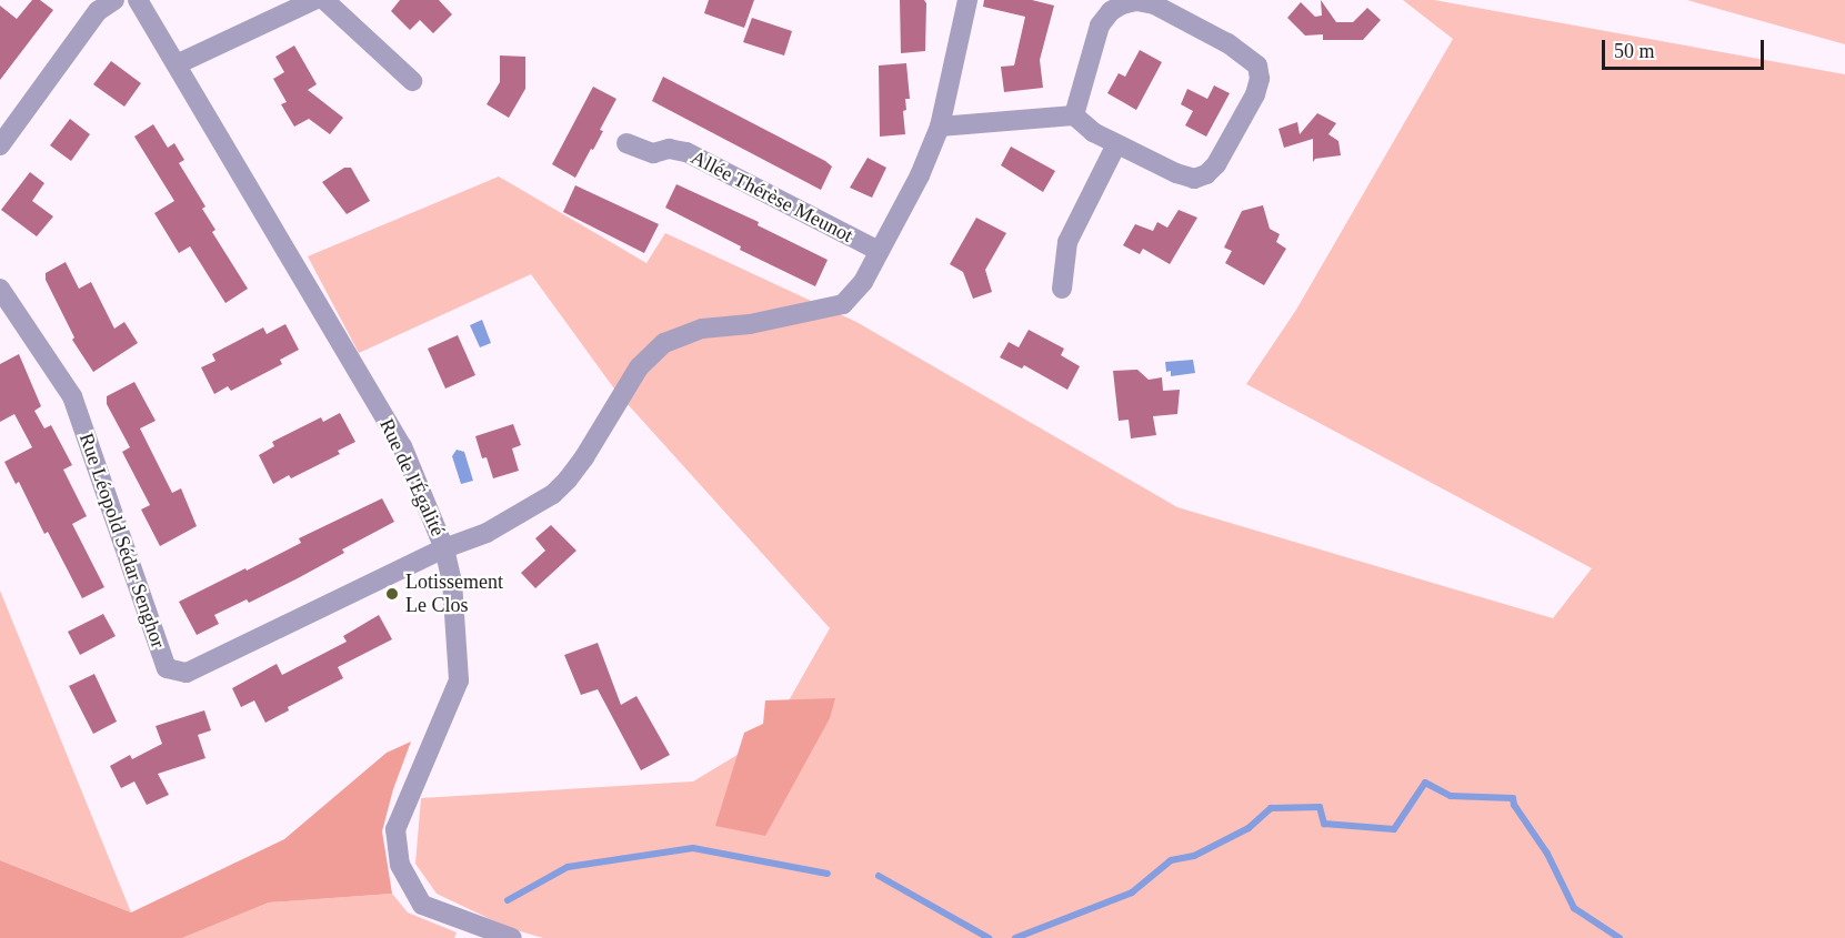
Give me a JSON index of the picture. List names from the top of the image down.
{
  "streets": {
    "street": ["Allée Thérèse Meunot", "Rue de l'Égalité", "Rue Léopold Sédar Senghor"]
  },
  "crossings": [
    ["Rue de l'Égalité", "Rue Léopold Sédar Senghor"]
  ],
  "places": ["Lotissement Le Clos"],
  "scale_bar": "50 m"
}
